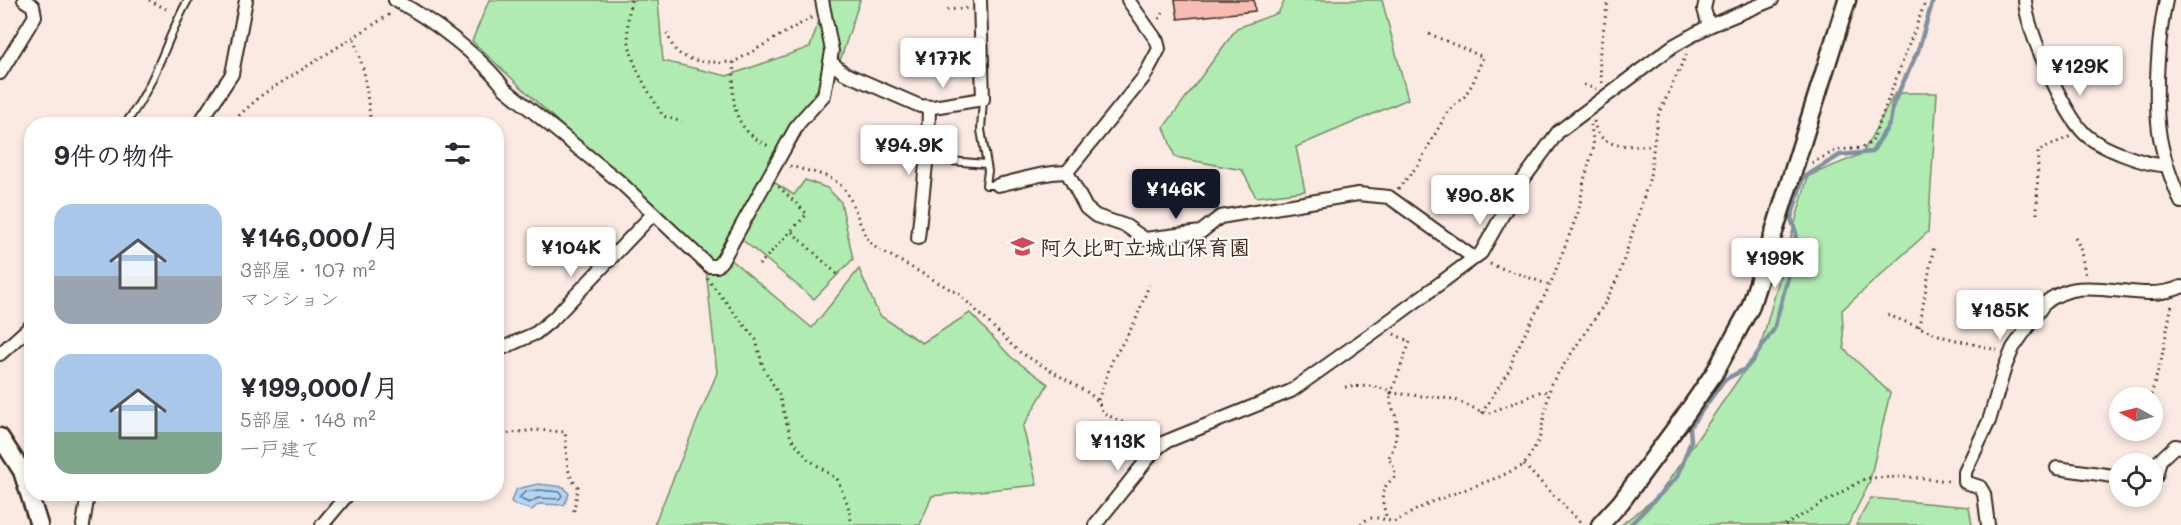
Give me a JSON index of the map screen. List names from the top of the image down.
{
  "places": {
    "school or university": ["阿久比町立城山保育園"]
  },
  "north": "left",
  "page": {
    "price": [
      "¥177K",
      "¥129K",
      "¥94.9K",
      "¥146K",
      "¥90.8K",
      "¥104K",
      "¥199K",
      "¥185K",
      "¥113K"
    ],
    "heading": "9件の物件",
    "list": [
      {
        "name": "¥146,000/月",
        "note": "3部屋 · 107 m² · マンション"
      },
      {
        "name": "¥199,000/月",
        "note": "5部屋 · 148 m² · 一戸建て"
      }
    ]
  }
}
